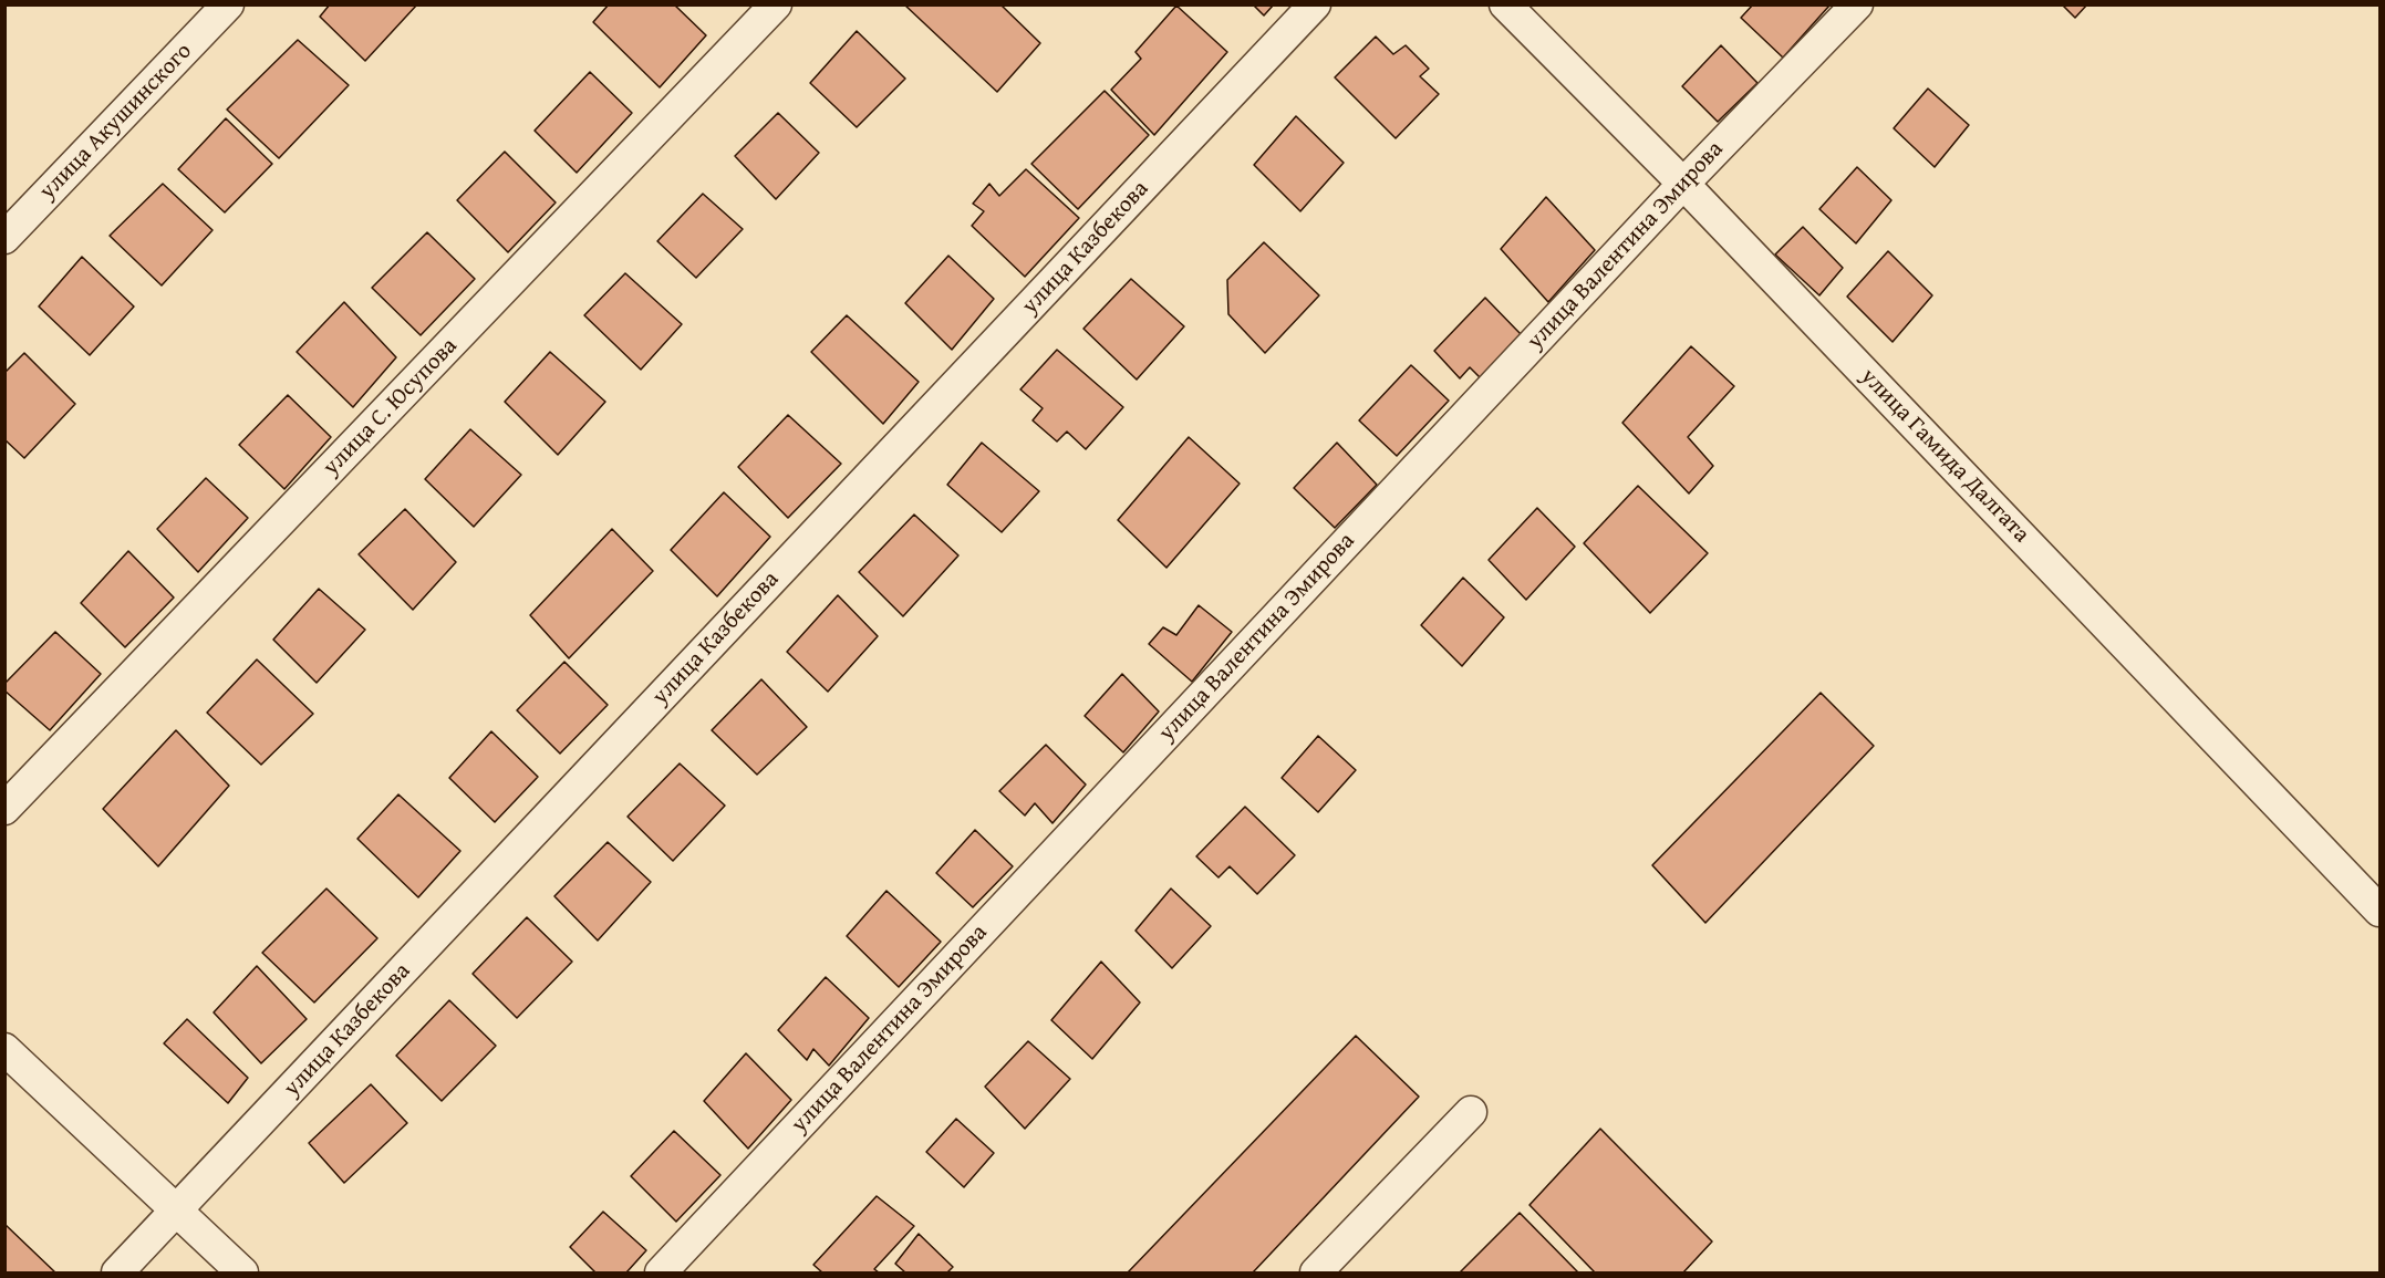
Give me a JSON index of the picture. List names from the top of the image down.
{
  "streets": {
    "street": [
      "улица Акушинского",
      "улица Валентина Эмирова",
      "улица Казбекова",
      "улица С. Юсупова",
      "улица Гамида Далгата"
    ]
  },
  "crossings": [
    ["улица Валентина Эмирова", "улица Гамида Далгата"]
  ]
}
